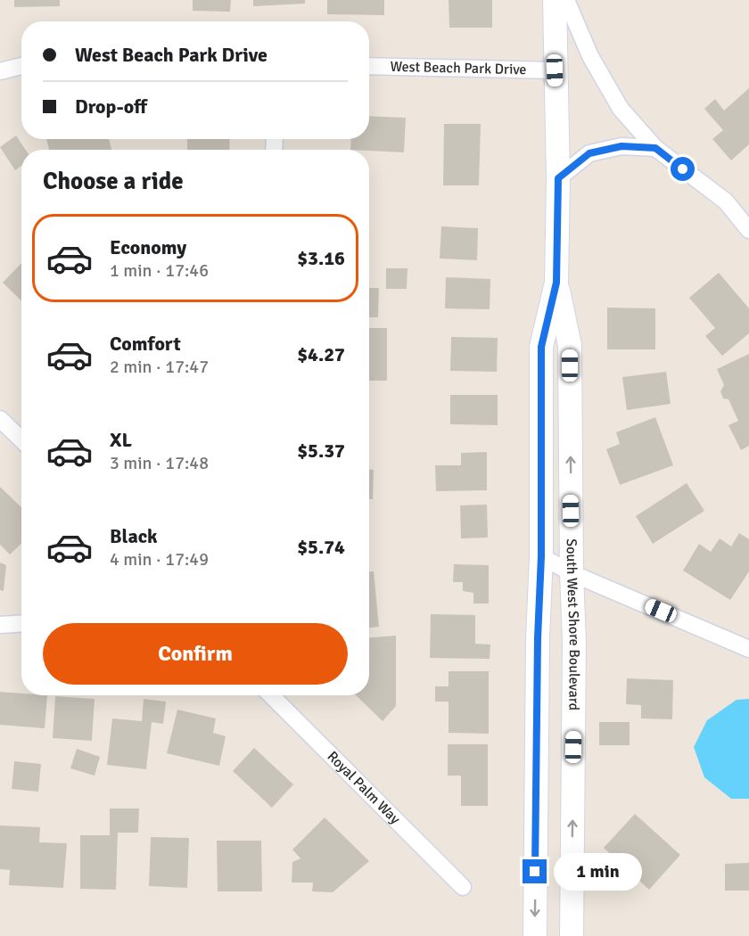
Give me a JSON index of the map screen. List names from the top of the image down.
{
  "streets": {
    "street": ["West Beach Park Drive", "South West Shore Boulevard", "Royal Palm Way"]
  },
  "crossings": [
    ["West Beach Park Drive", "South West Shore Boulevard"]
  ],
  "page": {
    "banner": ["West Beach Park Drive", "Drop-off"],
    "heading": "Choose a ride",
    "list": [
      {
        "name": "Economy",
        "note": "1 min · 17:46",
        "value": "$3.16"
      },
      {
        "name": "Comfort",
        "note": "2 min · 17:47",
        "value": "$4.27"
      },
      {
        "name": "XL",
        "note": "3 min · 17:48",
        "value": "$5.37"
      },
      {
        "name": "Black",
        "note": "4 min · 17:49",
        "value": "$5.74"
      }
    ],
    "buttons": "Confirm",
    "bubble": "1 min"
  }
}
